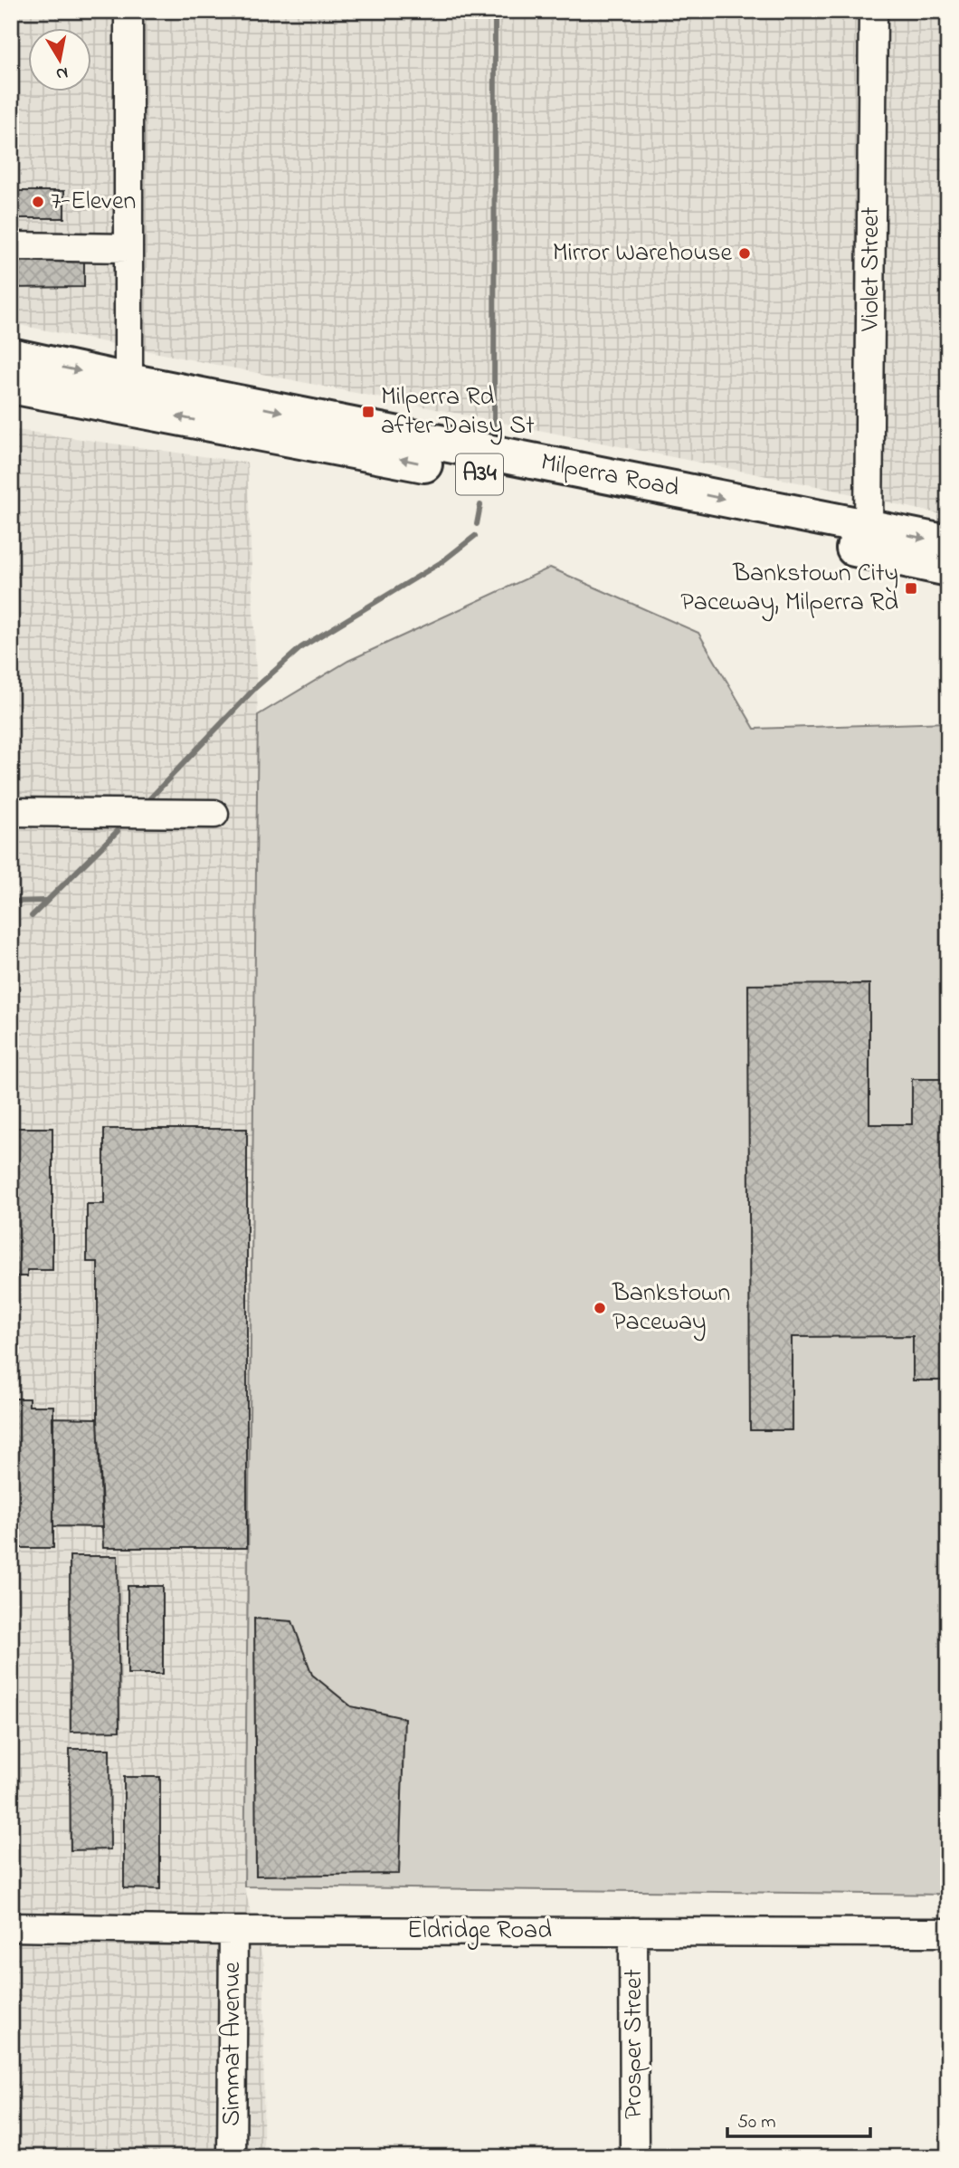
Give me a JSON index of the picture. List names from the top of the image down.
{
  "streets": {
    "highway": ["A34", "Milperra Road"],
    "street": [
      "Violet Street",
      "Eldridge Road",
      "Simmat Avenue",
      "Prosper Street"
    ]
  },
  "crossings": [
    ["Violet Street", "Milperra Road"],
    ["Eldridge Road", "Simmat Avenue"],
    ["Eldridge Road", "Prosper Street"]
  ],
  "places": {
    "other": ["7-Eleven", "Mirror Warehouse", "Bankstown Paceway"],
    "transit": ["Milperra Rd after Daisy St", "Bankstown City Paceway, Milperra Rd"]
  },
  "scale_bar": "50 m",
  "north": "bottom"
}
